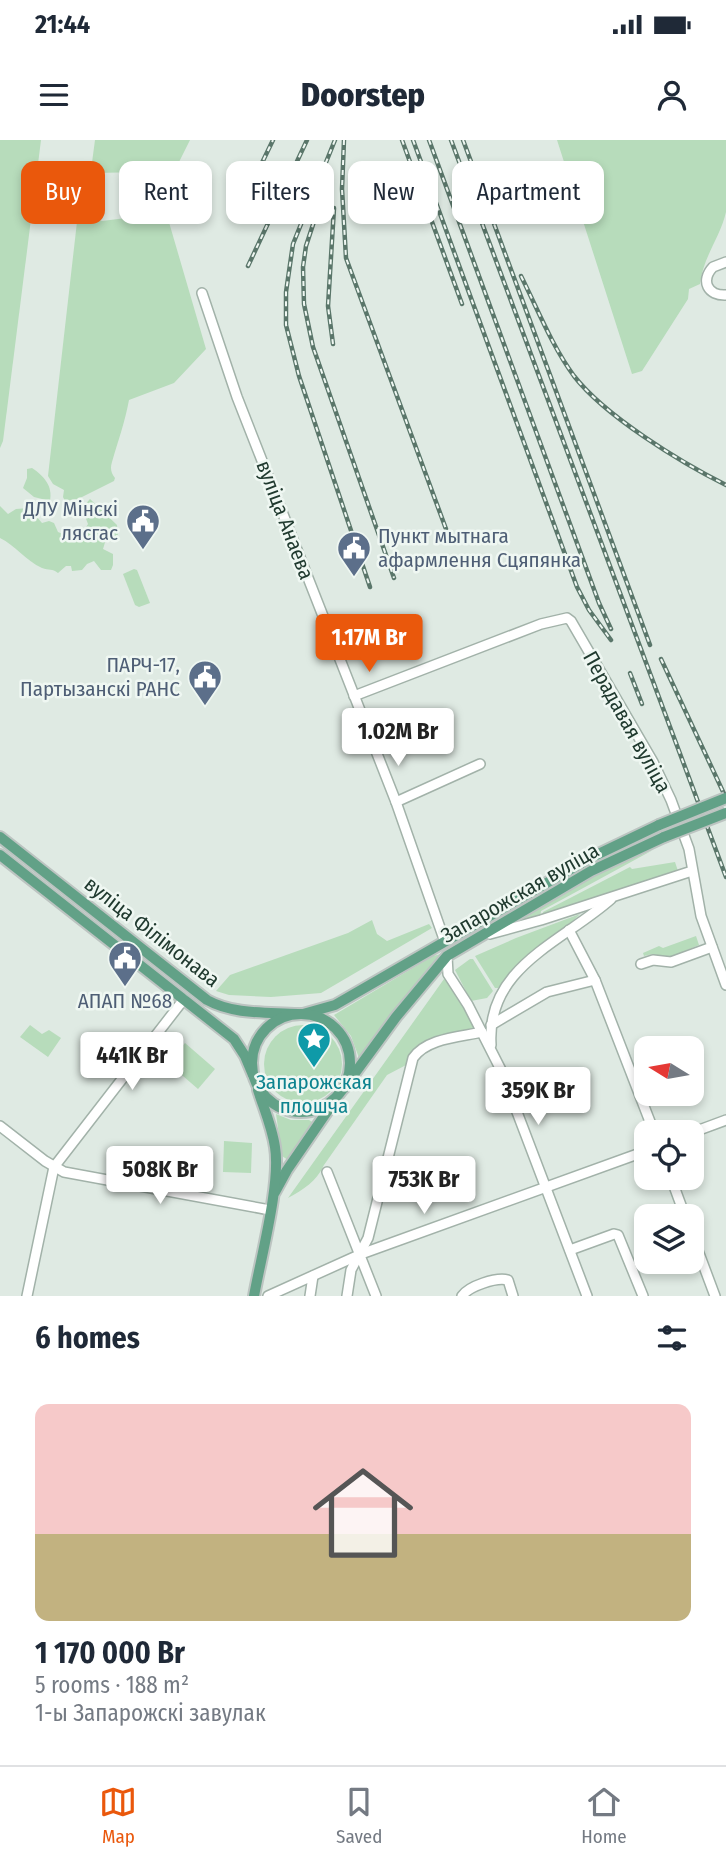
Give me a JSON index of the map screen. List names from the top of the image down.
{
  "streets": {
    "main road": ["Запарожская вуліца", "вуліца Філімонава"],
    "street": ["вуліца Анаева", "Перадавая вуліца"]
  },
  "crossings": [
    ["вуліца Анаева", "Перадавая вуліца"],
    ["вуліца Анаева", "Запарожская вуліца"],
    ["Запарожская вуліца", "вуліца Філімонава"]
  ],
  "places": {
    "public building": [
      "ДЛУ Мінскі лясгас",
      "Пункт мытнага афармлення Сцяпянка",
      "ПАРЧ-17, Партызанскі РАНС",
      "АПАП №68"
    ],
    "place": ["Запарожская плошча"]
  },
  "north": "left",
  "page": {
    "status": "21:44",
    "header": "Doorstep",
    "chip": [
      "Buy",
      "Rent",
      "Filters",
      "New",
      "Apartment"
    ],
    "price": [
      "1.17M Br",
      "1.02M Br",
      "441K Br",
      "359K Br",
      "508K Br",
      "753K Br"
    ],
    "heading": "6 homes",
    "list": [
      {
        "name": "1 170 000 Br",
        "note": "5 rooms · 188 m² · 1-ы Запарожскі завулак"
      }
    ],
    "tabs": ["Map", "Saved", "Home"]
  }
}
